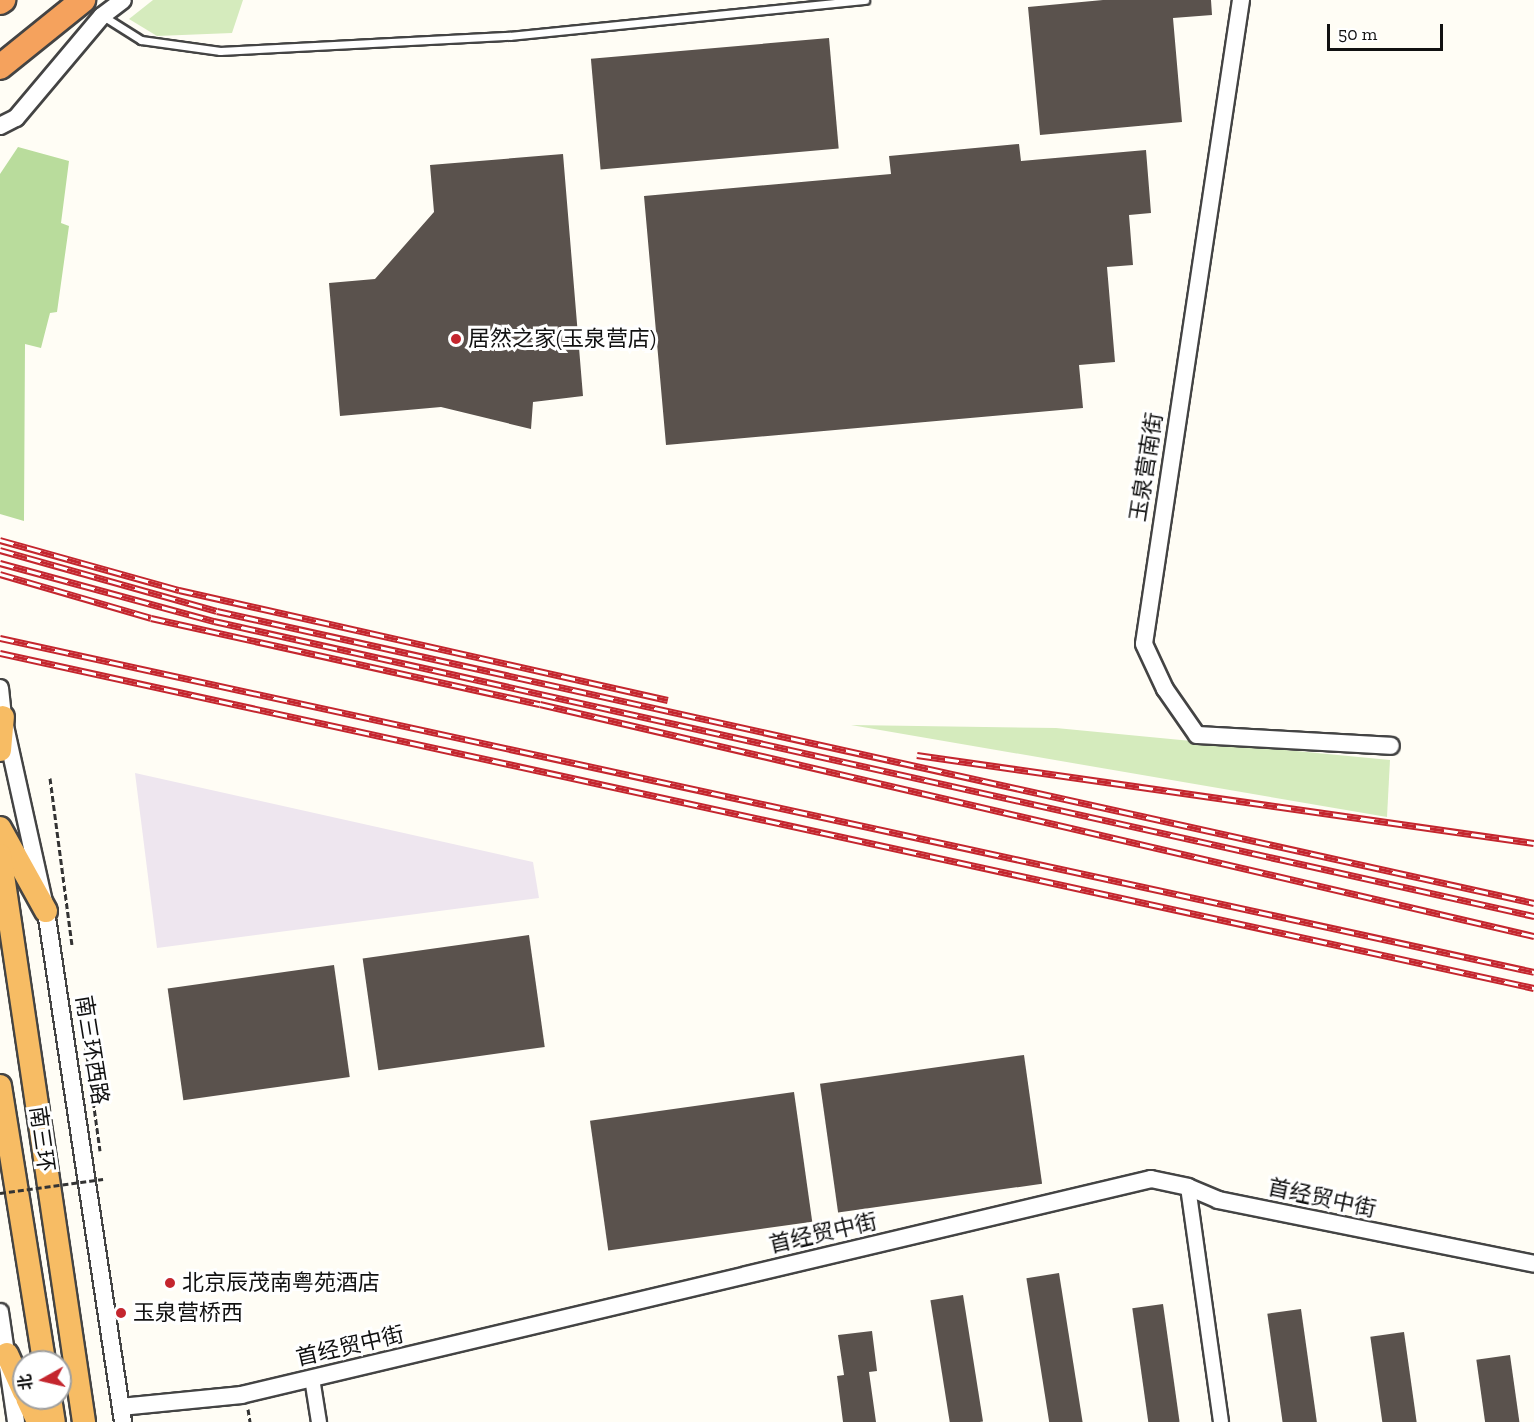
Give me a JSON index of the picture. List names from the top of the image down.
{
  "streets": {
    "highway": ["南三环"],
    "street": ["玉泉营南街", "南三环西路", "首经贸中街"]
  },
  "crossings": [
    ["南三环西路", "首经贸中街"]
  ],
  "places": ["居然之家(玉泉营店)", "北京辰茂南粤苑酒店", "玉泉营桥西"],
  "scale_bar": "50 m",
  "north": "left"
}
